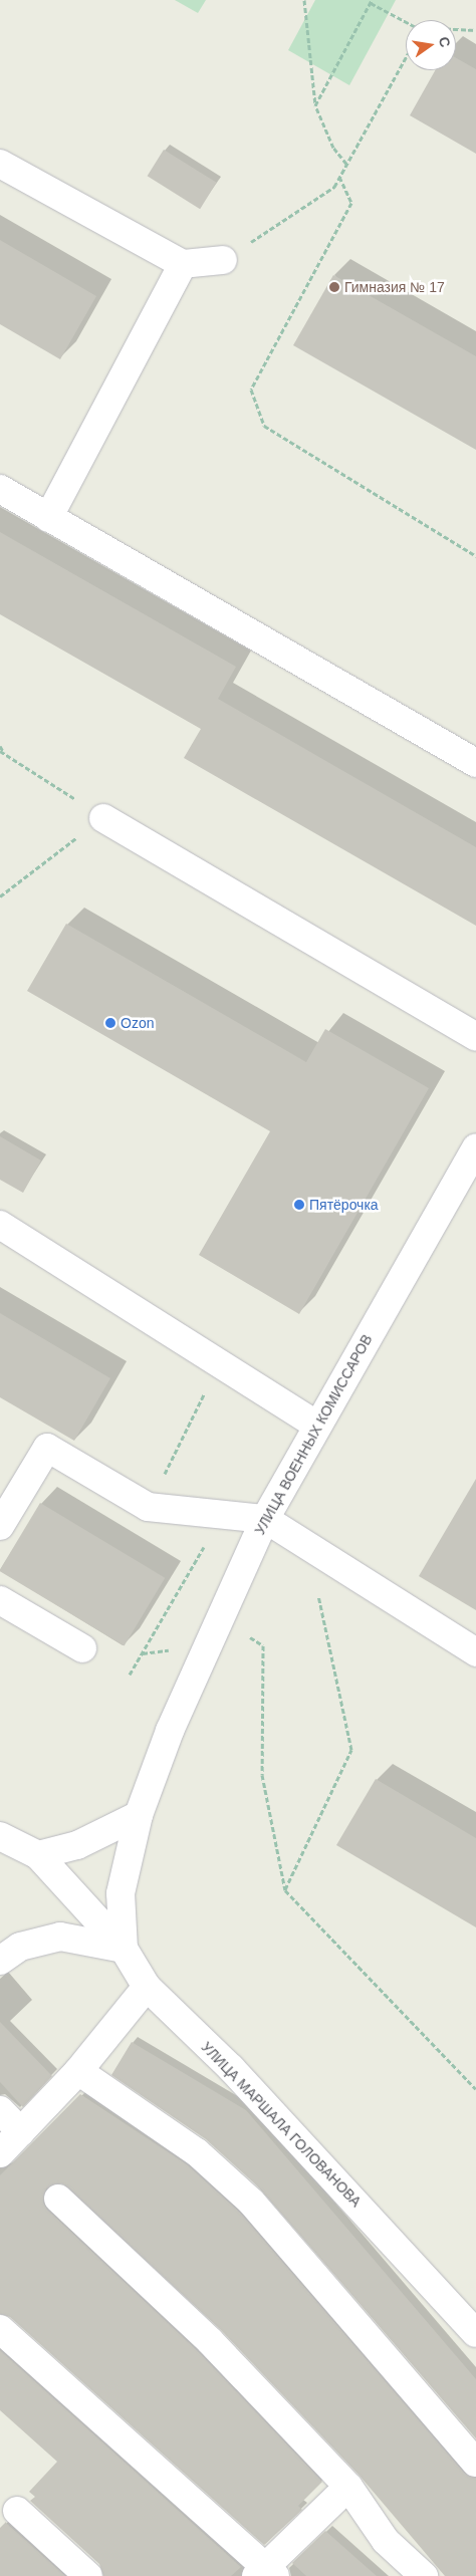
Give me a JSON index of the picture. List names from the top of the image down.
{
  "streets": {
    "street": ["УЛИЦА ВОЕННЫХ КОМИССАРОВ", "УЛИЦА МАРШАЛА ГОЛОВАНОВА"]
  },
  "crossings": [
    ["УЛИЦА ВОЕННЫХ КОМИССАРОВ", "УЛИЦА МАРШАЛА ГОЛОВАНОВА"]
  ],
  "places": ["Гимназия № 17", "Ozon", "Пятёрочка"],
  "north": "right"
}
